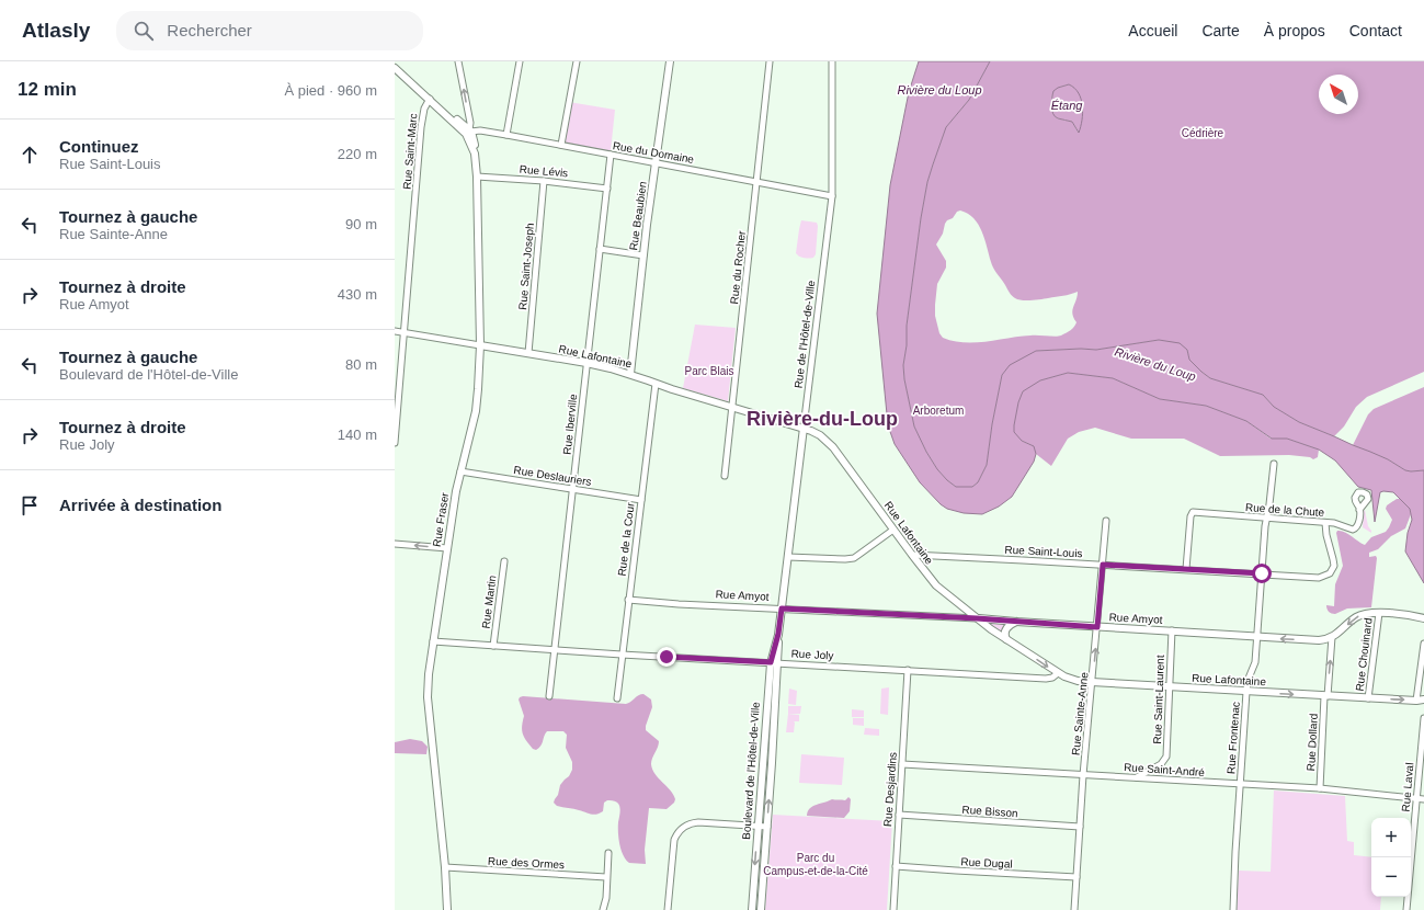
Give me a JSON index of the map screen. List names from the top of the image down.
{
  "streets": {
    "main road": [
      "Rue Beaubien",
      "Rue de l'Hôtel-de-Ville",
      "Rue Lafontaine",
      "Rue Fraser",
      "Rue Amyot",
      "Boulevard de l'Hôtel-de-Ville"
    ],
    "street": [
      "Rue Saint-Marc",
      "Rue du Domaine",
      "Rue Lévis",
      "Rue Saint-Joseph",
      "Rue du Rocher",
      "Rue Iberville",
      "Rue Deslauriers",
      "Rue de la Chute",
      "Rue de la Cour",
      "Rue Saint-Louis",
      "Rue Martin",
      "Rue Joly",
      "Rue Chouinard",
      "Rue Saint-Laurent",
      "Rue Sainte-Anne",
      "Rue Frontenac",
      "Rue Dollard",
      "Rue Saint-André",
      "Rue Laval",
      "Rue Desjardins",
      "Rue Bisson",
      "Rue des Ormes",
      "Rue Dugal"
    ]
  },
  "crossings": [
    ["Rue Saint-Marc", "Rue Lafontaine"],
    ["Rue du Domaine", "Rue Beaubien"],
    ["Rue du Domaine", "Rue du Rocher"],
    ["Rue du Domaine", "Rue de l'Hôtel-de-Ville"],
    ["Rue du Domaine", "Rue Iberville"],
    ["Rue du Domaine", "Rue Fraser"],
    ["Rue Lévis", "Rue Saint-Joseph"],
    ["Rue Lévis", "Rue Iberville"],
    ["Rue Lévis", "Rue Fraser"],
    ["Rue Beaubien", "Rue Lafontaine"],
    ["Rue Saint-Joseph", "Rue Lafontaine"],
    ["Rue du Rocher", "Rue Lafontaine"],
    ["Rue de l'Hôtel-de-Ville", "Rue Lafontaine"],
    ["Rue de l'Hôtel-de-Ville", "Rue Amyot"],
    ["Rue de l'Hôtel-de-Ville", "Boulevard de l'Hôtel-de-Ville"],
    ["Rue Lafontaine", "Rue Iberville"],
    ["Rue Lafontaine", "Rue Fraser"],
    ["Rue Lafontaine", "Rue de la Cour"],
    ["Rue Lafontaine", "Rue Saint-Louis"],
    ["Rue Lafontaine", "Rue Amyot"],
    ["Rue Lafontaine", "Rue Joly"],
    ["Rue Lafontaine", "Rue Chouinard"],
    ["Rue Lafontaine", "Rue Saint-Laurent"],
    ["Rue Lafontaine", "Rue Sainte-Anne"],
    ["Rue Lafontaine", "Rue Frontenac"],
    ["Rue Lafontaine", "Rue Dollard"],
    ["Rue Iberville", "Rue Deslauriers"],
    ["Rue Iberville", "Rue Joly"],
    ["Rue Deslauriers", "Rue Fraser"],
    ["Rue Deslauriers", "Rue de la Cour"],
    ["Rue de la Chute", "Rue Saint-Louis"],
    ["Rue de la Chute", "Rue Frontenac"],
    ["Rue Fraser", "Rue Joly"],
    ["Rue Fraser", "Rue des Ormes"],
    ["Rue de la Cour", "Rue Amyot"],
    ["Rue de la Cour", "Rue Joly"],
    ["Rue Saint-Louis", "Rue Sainte-Anne"],
    ["Rue Saint-Louis", "Rue Frontenac"],
    ["Rue Amyot", "Rue Saint-Laurent"],
    ["Rue Amyot", "Rue Sainte-Anne"],
    ["Rue Amyot", "Rue Frontenac"],
    ["Rue Amyot", "Rue Dollard"],
    ["Rue Amyot", "Boulevard de l'Hôtel-de-Ville"],
    ["Rue Martin", "Rue Joly"],
    ["Rue Joly", "Boulevard de l'Hôtel-de-Ville"],
    ["Rue Joly", "Rue Desjardins"],
    ["Rue Saint-Laurent", "Rue Saint-André"],
    ["Rue Sainte-Anne", "Rue Saint-André"],
    ["Rue Sainte-Anne", "Rue Bisson"],
    ["Rue Sainte-Anne", "Rue Dugal"],
    ["Rue Frontenac", "Rue Saint-André"],
    ["Rue Dollard", "Rue Saint-André"],
    ["Rue Saint-André", "Rue Laval"],
    ["Rue Saint-André", "Rue Desjardins"],
    ["Rue Desjardins", "Rue Bisson"],
    ["Rue Desjardins", "Rue Dugal"]
  ],
  "one_way": ["Rue Dollard"],
  "districts": ["Rivière-du-Loup"],
  "water": ["Rivière du Loup", "Étang"],
  "parks": [
    "Cédrière",
    "Parc Blais",
    "Arboretum",
    "Parc du Campus-et-de-la-Cité"
  ],
  "north": "top left",
  "page": {
    "header": "Atlasly",
    "search": "Rechercher",
    "nav": [
      "Accueil",
      "Carte",
      "À propos",
      "Contact"
    ],
    "heading": ["12 min", "À pied · 960 m"],
    "list": [
      ["Continuez", "Rue Saint-Louis", "220 m"],
      ["Tournez à gauche", "Rue Sainte-Anne", "90 m"],
      ["Tournez à droite", "Rue Amyot", "430 m"],
      ["Tournez à gauche", "Boulevard de l'Hôtel-de-Ville", "80 m"],
      ["Tournez à droite", "Rue Joly", "140 m"],
      "Arrivée à destination"
    ],
    "map_buttons": ["+", "−"]
  }
}
